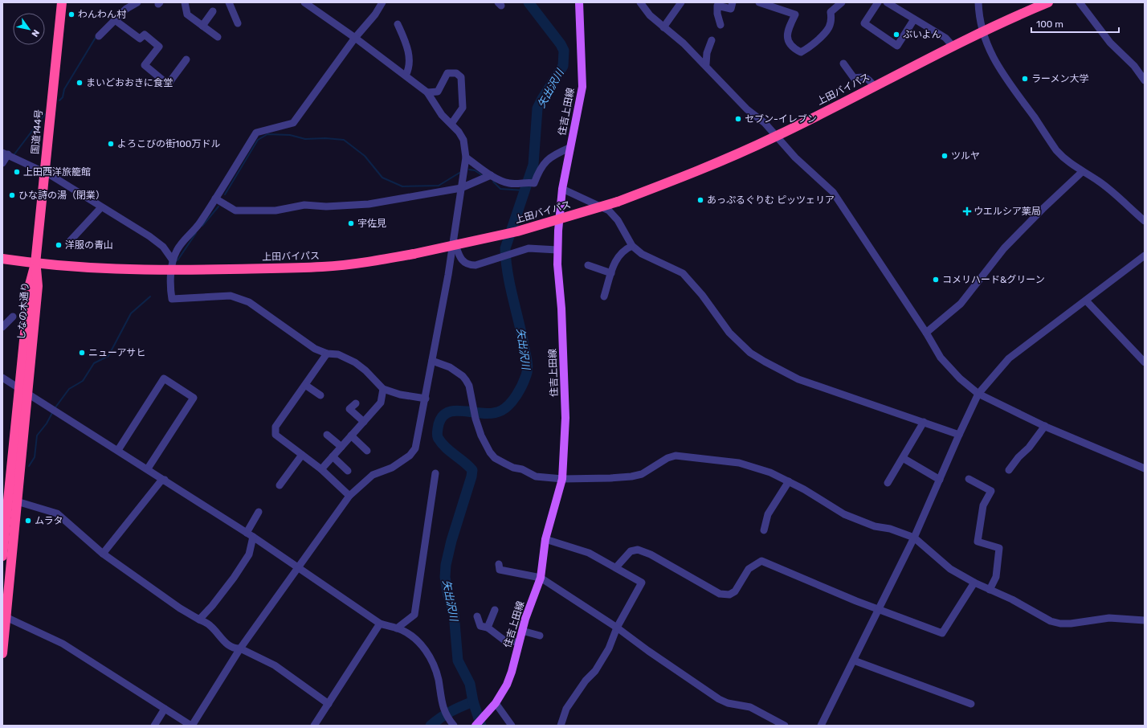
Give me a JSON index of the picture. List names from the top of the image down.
{
  "streets": {
    "highway": ["上田バイパス", "国道144号", "しなの木通り"],
    "main road": ["住吉上田線"]
  },
  "crossings": [
    ["上田バイパス", "国道144号"],
    ["上田バイパス", "しなの木通り"],
    ["国道144号", "しなの木通り"]
  ],
  "water": ["矢出沢川"],
  "places": {
    "other": [
      "わんわん村",
      "ぶいよん",
      "ラーメン大学",
      "まいどおおきに食堂",
      "セブン-イレブン",
      "よろこびの街100万ドル",
      "ツルヤ",
      "上田西洋旅籠館",
      "ひな詩の湯（閉業）",
      "あっぷるぐりむ ピッツェリア",
      "宇佐見",
      "洋服の青山",
      "コメリハード&グリーン",
      "ニューアサヒ",
      "ムラタ"
    ],
    "health": ["ウエルシア薬局"]
  },
  "scale_bar": "100 m",
  "north": "bottom right"
}
